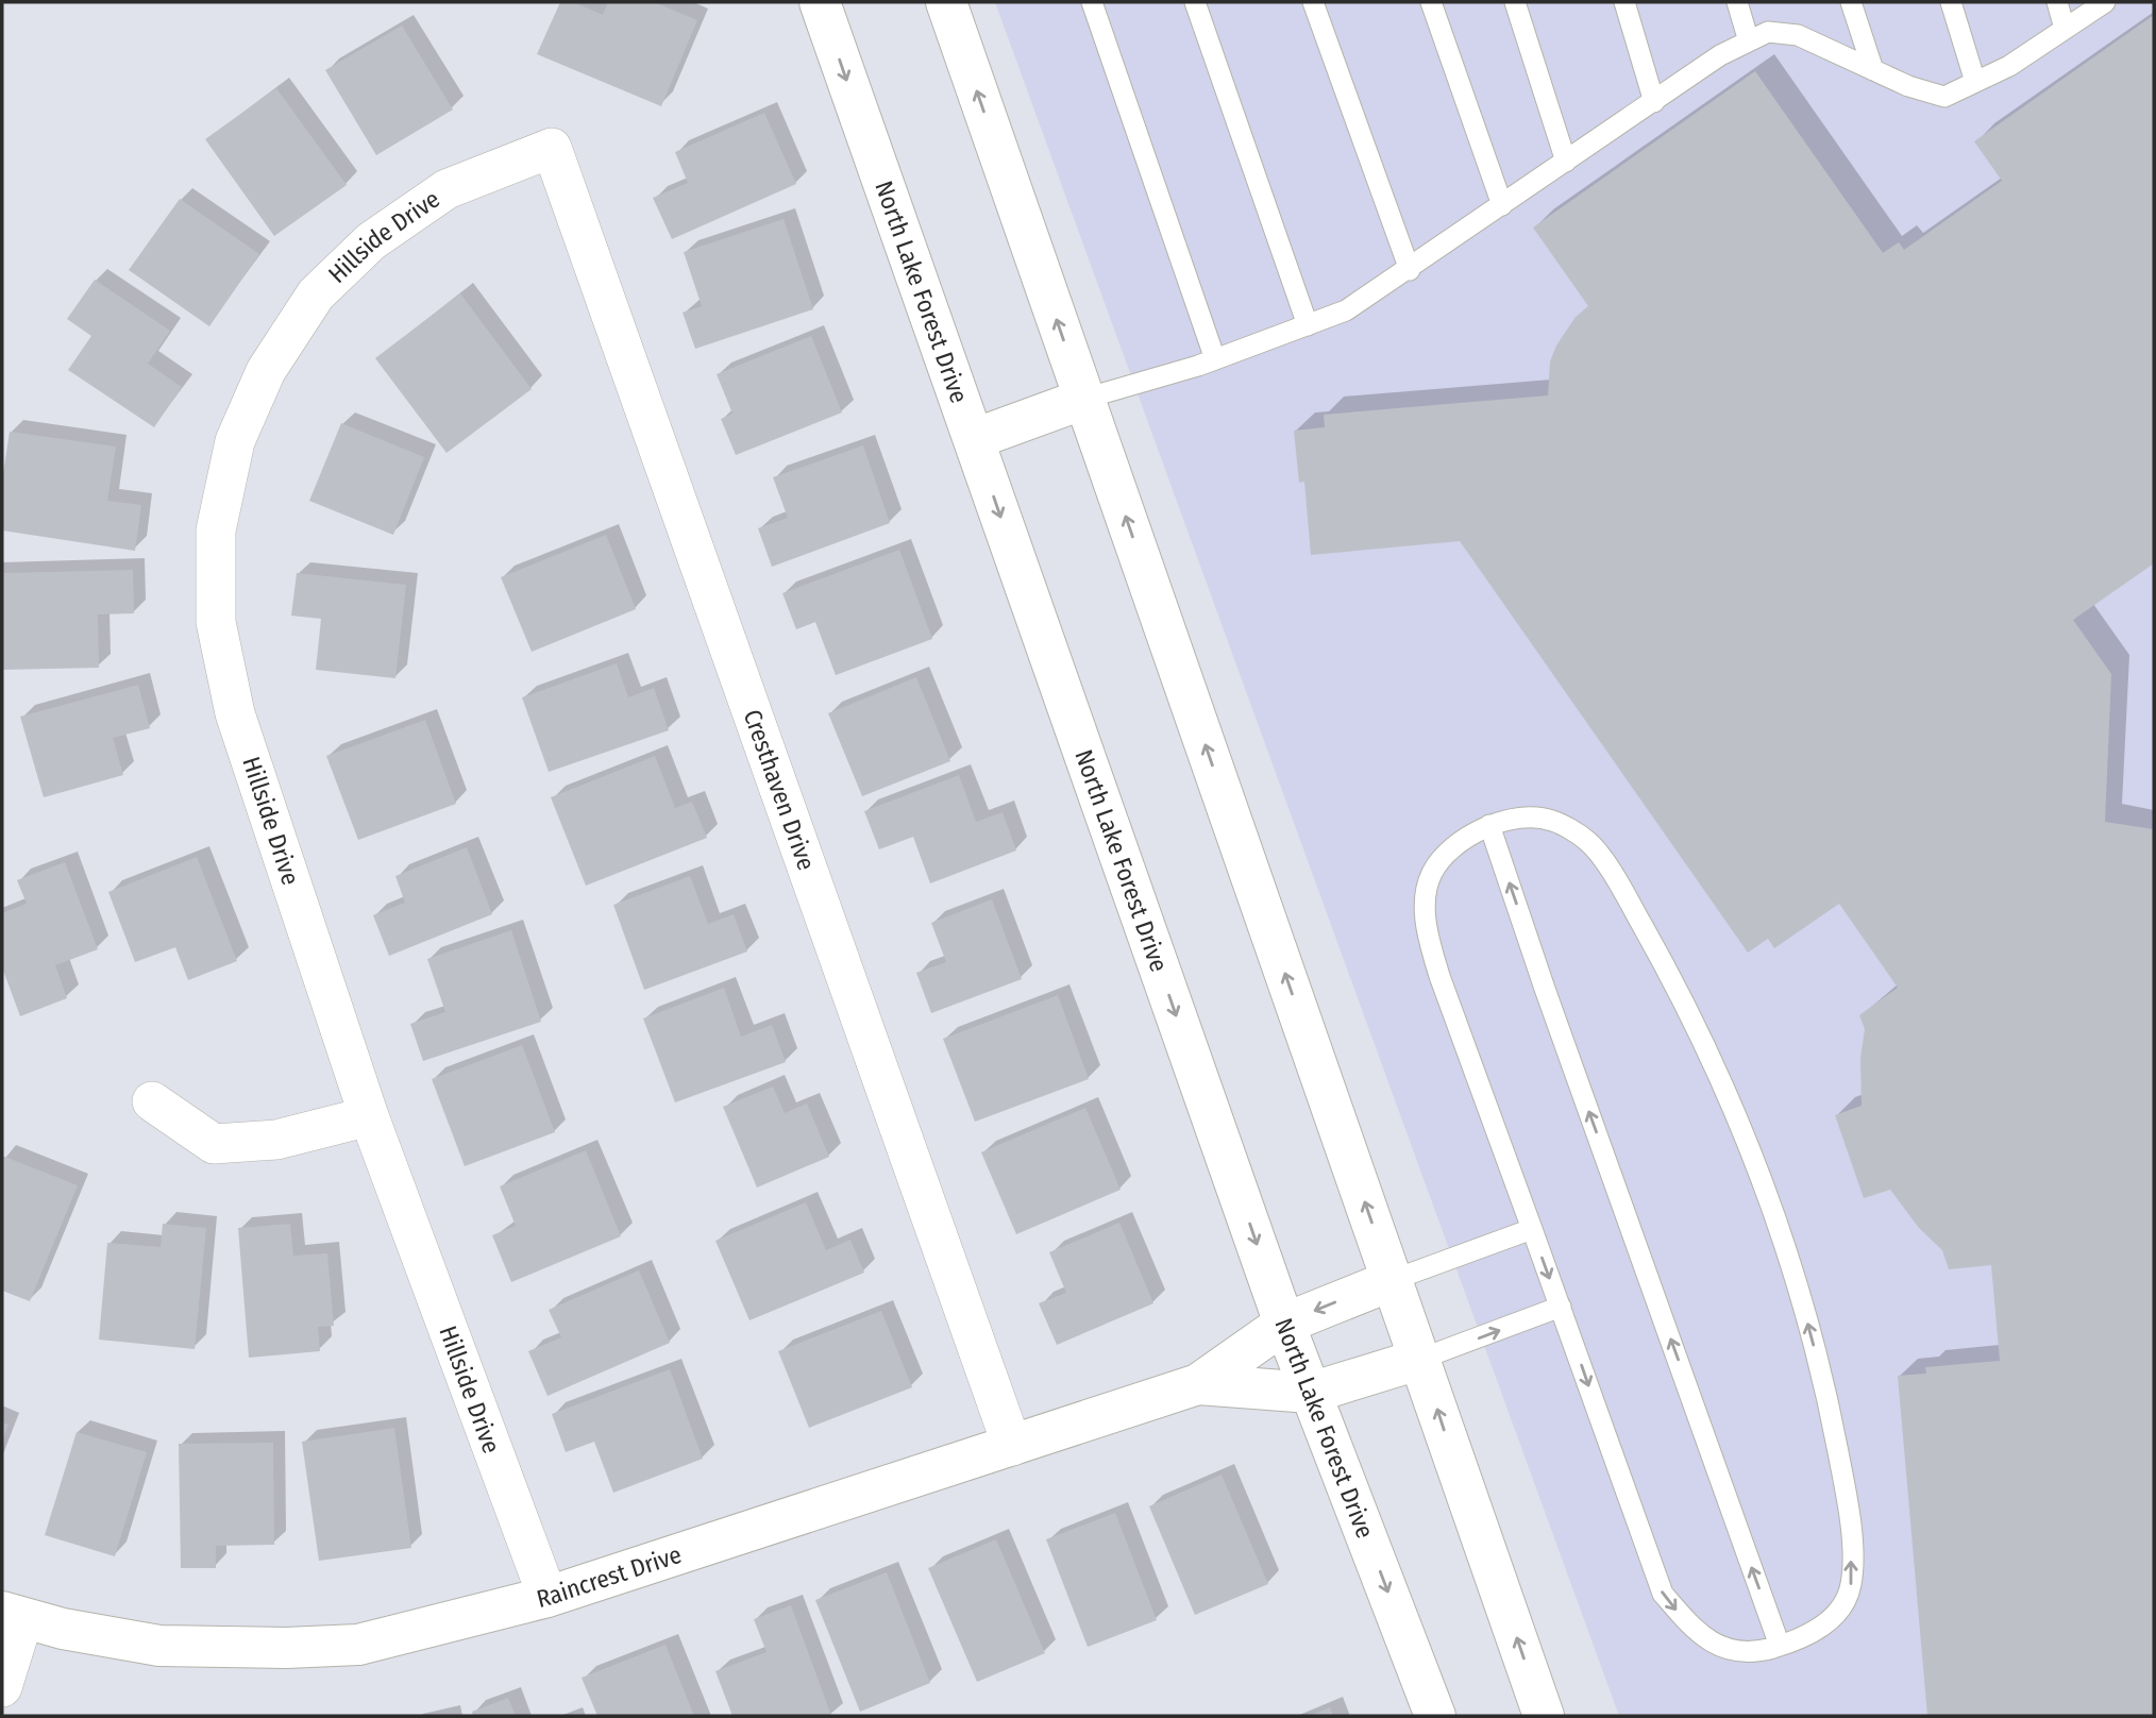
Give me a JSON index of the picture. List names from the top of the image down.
{
  "streets": {
    "main road": ["North Lake Forest Drive", "Raincrest Drive"],
    "street": ["Hillside Drive", "Cresthaven Drive"]
  },
  "crossings": [
    ["Hillside Drive", "Cresthaven Drive"],
    ["Hillside Drive", "Raincrest Drive"],
    ["North Lake Forest Drive", "Raincrest Drive"],
    ["Cresthaven Drive", "Raincrest Drive"]
  ]
}
